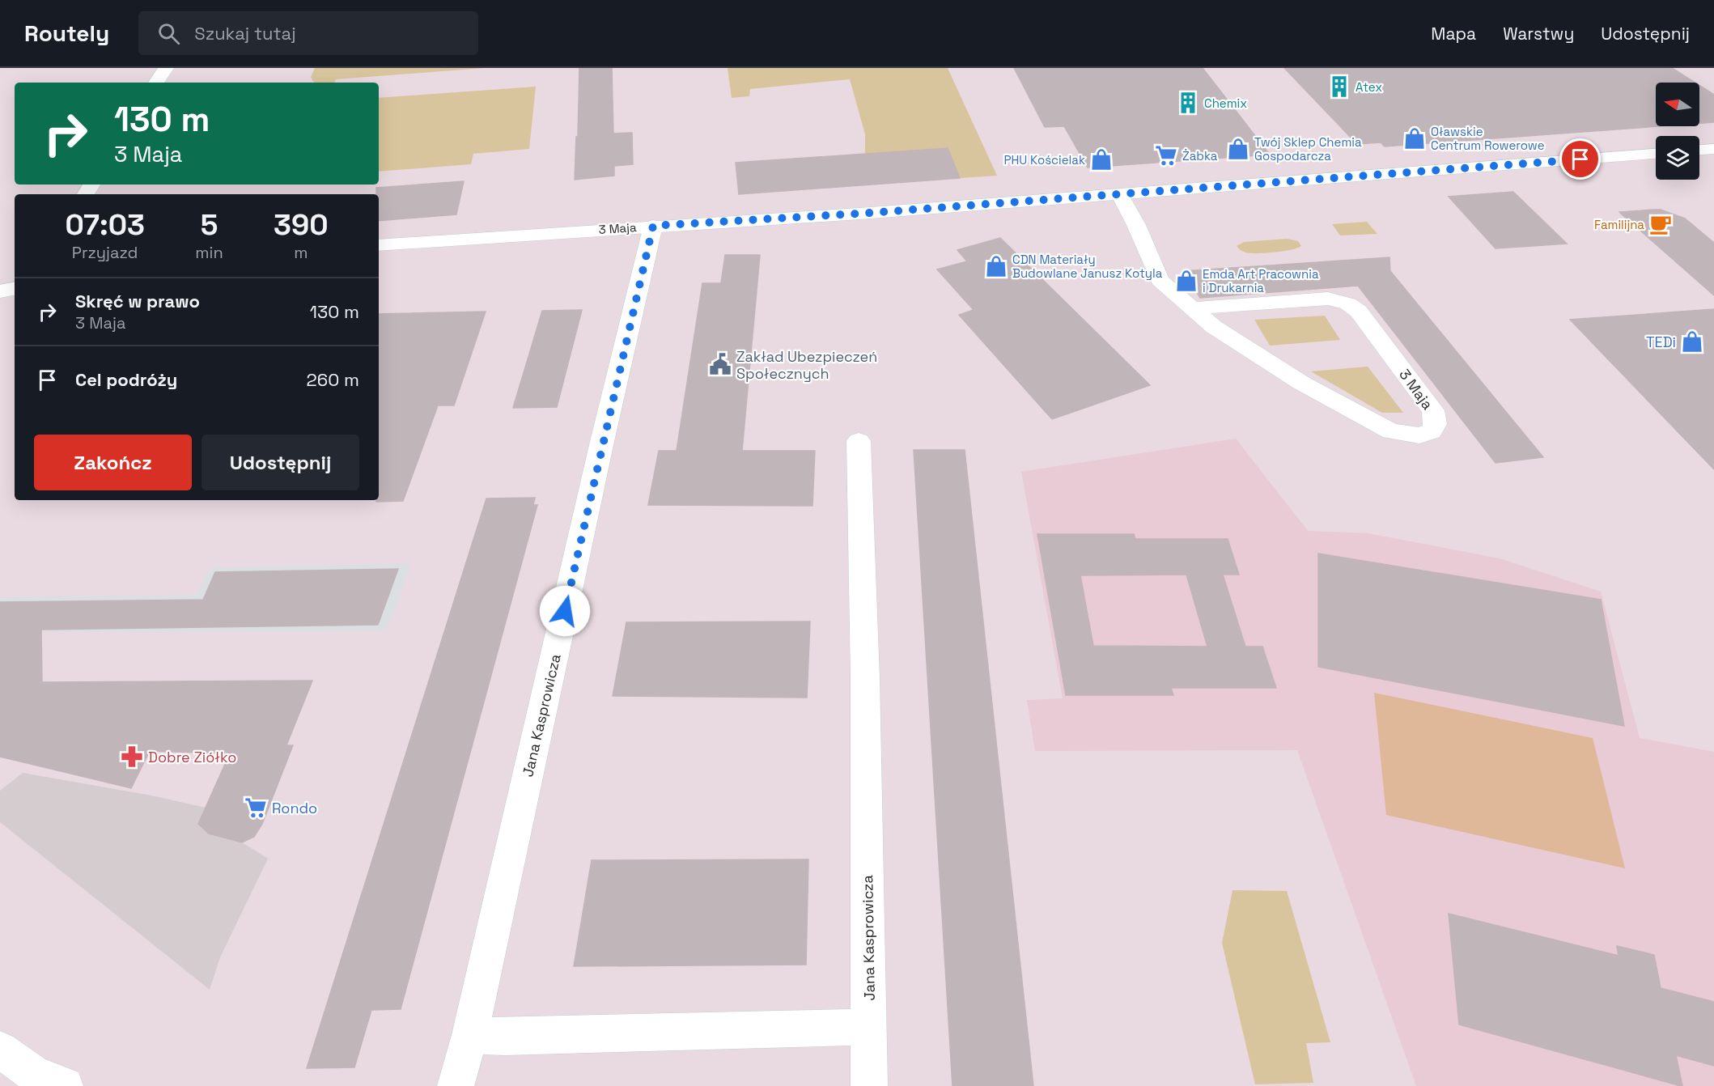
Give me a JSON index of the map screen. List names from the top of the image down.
{
  "streets": {
    "street": ["3 Maja", "Jana Kasprowicza"]
  },
  "crossings": [
    ["3 Maja", "Jana Kasprowicza"]
  ],
  "places": {
    "building": ["Atex", "Chemix"],
    "shop": [
      "Oławskie Centrum Rowerowe",
      "Twój Sklep Chemia Gospodarcza",
      "PHU Kościelak",
      "CDN Materiały Budowlane Janusz Kotyla",
      "Emda Art Pracownia i Drukarnia",
      "TEDi"
    ],
    "supermarket": ["Żabka", "Rondo"],
    "cafe": ["Familijna"],
    "public building": ["Zakład Ubezpieczeń Społecznych"],
    "pharmacy": ["Dobre Ziółko"]
  },
  "north": "left",
  "page": {
    "header": "Routely",
    "search": "Szukaj tutaj",
    "nav": ["Mapa", "Warstwy", "Udostępnij"],
    "turn": ["130 m", "3 Maja"],
    "eta": [
      "07:03",
      "Przyjazd",
      "5",
      "min",
      "390",
      "m"
    ],
    "list": [
      {
        "name": "Skręć w prawo",
        "note": "3 Maja",
        "value": "130 m"
      },
      {
        "name": "Cel podróży",
        "value": "260 m"
      }
    ],
    "buttons": ["Zakończ", "Udostępnij"]
  }
}
